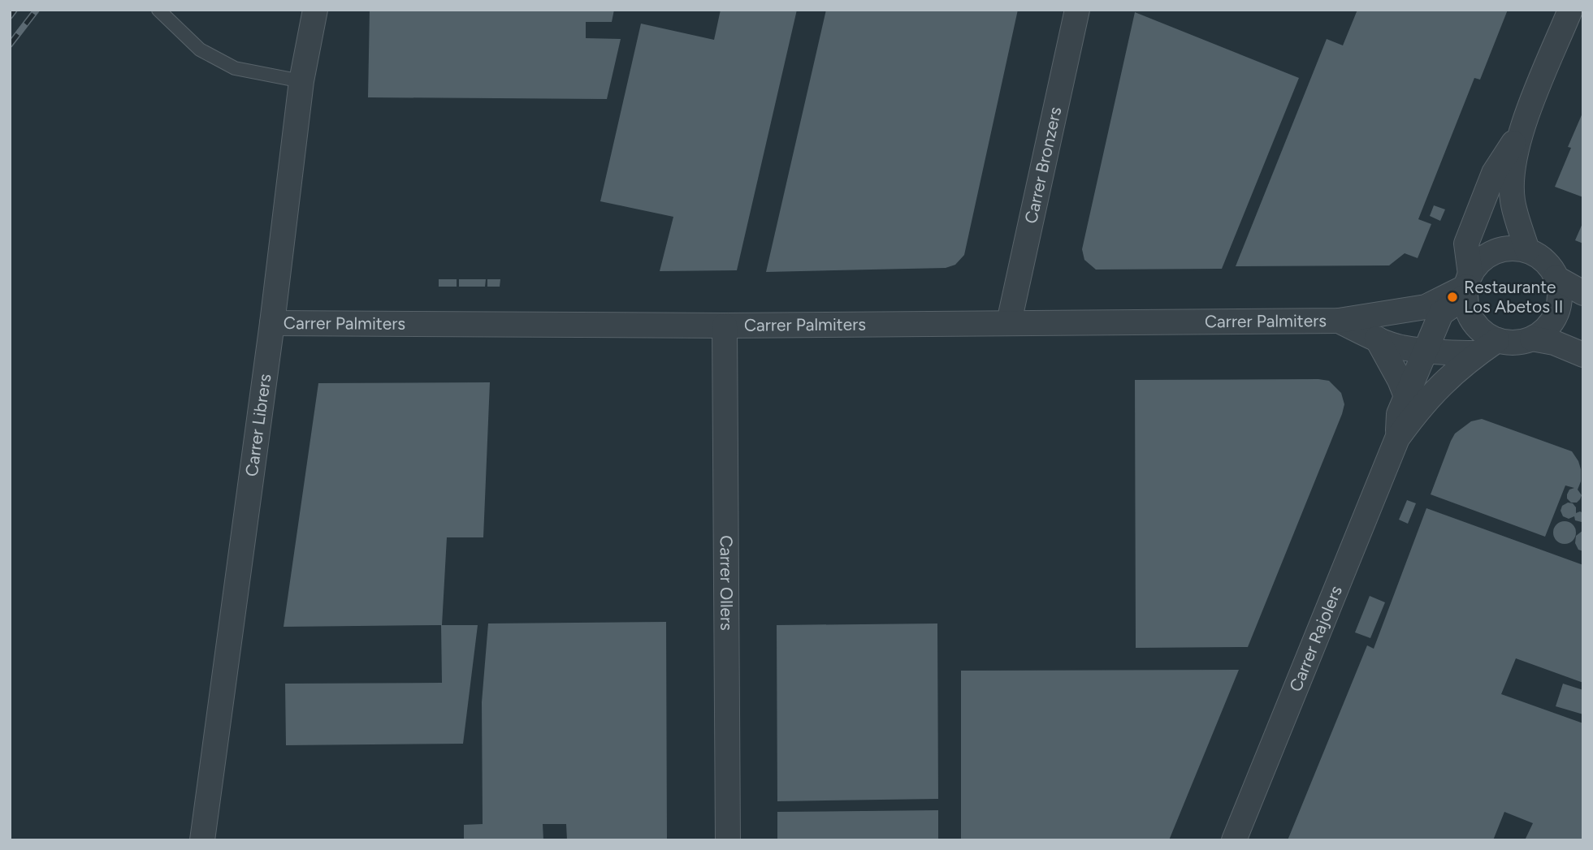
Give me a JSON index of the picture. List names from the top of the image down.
{
  "streets": {
    "street": [
      "Carrer Bronzers",
      "Carrer Palmiters",
      "Carrer Librers",
      "Carrer Ollers",
      "Carrer Rajolers"
    ]
  },
  "crossings": [
    ["Carrer Bronzers", "Carrer Palmiters"],
    ["Carrer Palmiters", "Carrer Librers"],
    ["Carrer Palmiters", "Carrer Ollers"],
    ["Carrer Palmiters", "Carrer Rajolers"]
  ],
  "places": ["Restaurante Los Abetos II"]
}
